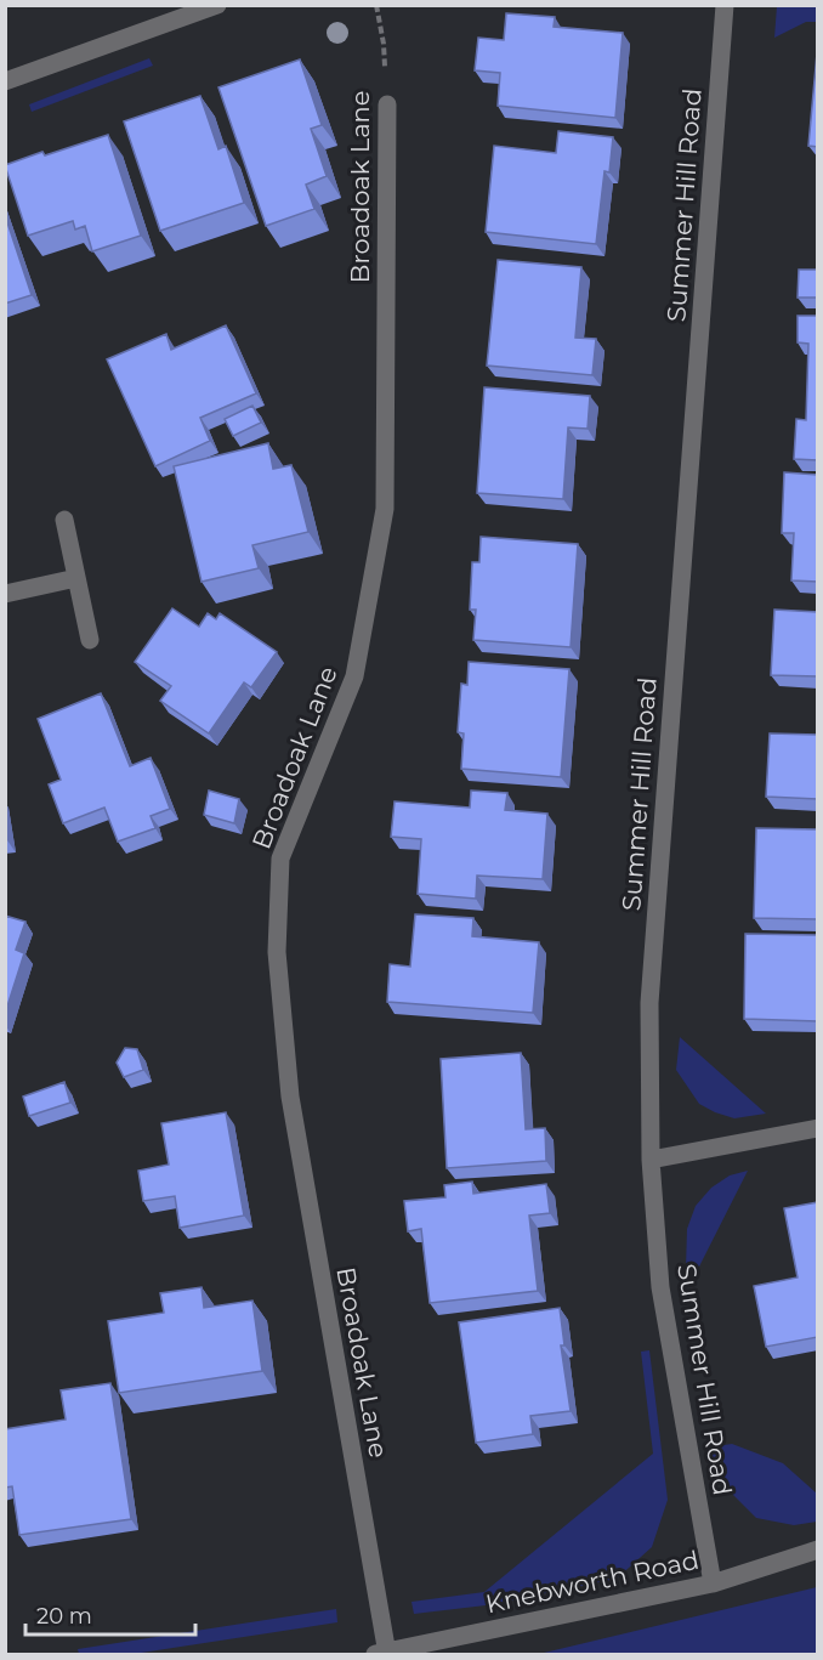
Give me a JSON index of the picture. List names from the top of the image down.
{
  "streets": {
    "street": ["Broadoak Lane", "Summer Hill Road", "Knebworth Road"]
  },
  "crossings": [
    ["Broadoak Lane", "Knebworth Road"],
    ["Summer Hill Road", "Knebworth Road"]
  ],
  "scale_bar": "20 m"
}
